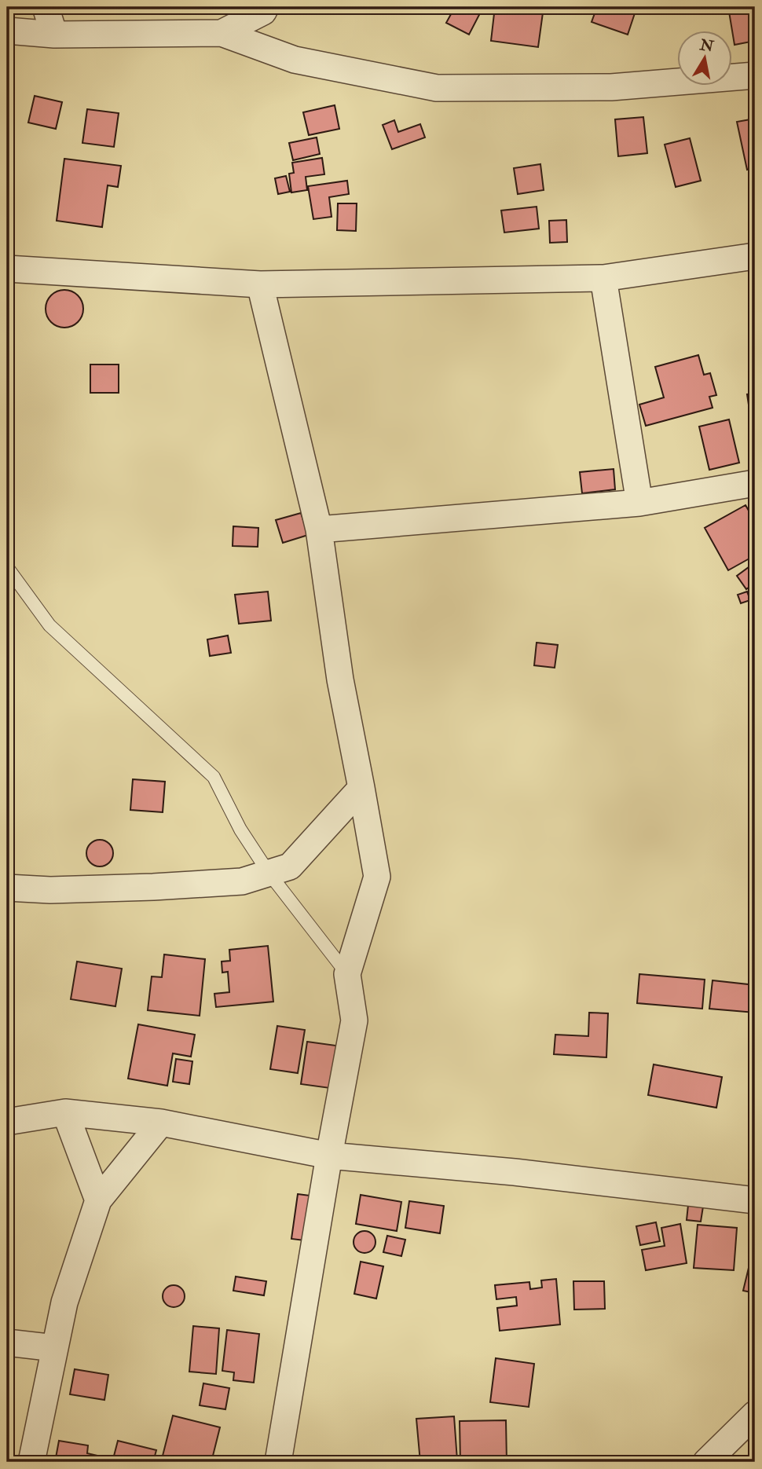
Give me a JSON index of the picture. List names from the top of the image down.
{
  "north": "top"
}
